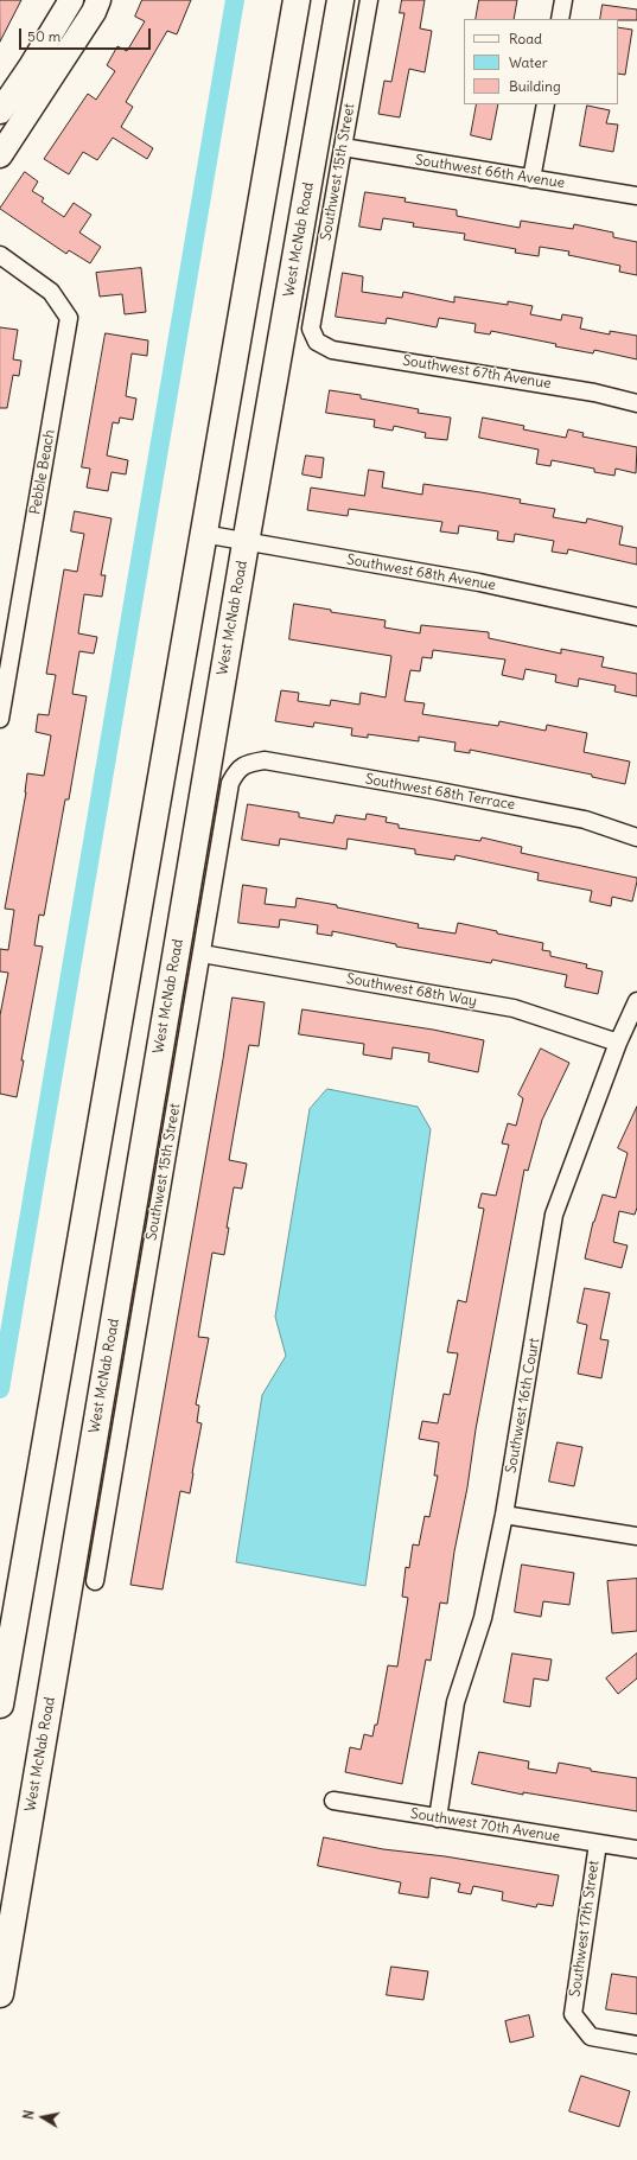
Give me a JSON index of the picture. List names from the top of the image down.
{
  "streets": {
    "main road": ["West McNab Road"],
    "street": [
      "Southwest 15th Street",
      "Southwest 66th Avenue",
      "Southwest 67th Avenue",
      "Pebble Beach",
      "Southwest 68th Avenue",
      "Southwest 68th Terrace",
      "Southwest 68th Way",
      "Southwest 16th Court",
      "Southwest 70th Avenue",
      "Southwest 17th Street"
    ]
  },
  "crossings": [
    ["Southwest 15th Street", "Southwest 66th Avenue"],
    ["Southwest 15th Street", "Southwest 67th Avenue"],
    ["Southwest 15th Street", "Southwest 68th Terrace"],
    ["Southwest 15th Street", "Southwest 68th Way"],
    ["West McNab Road", "Southwest 68th Avenue"],
    ["Southwest 68th Way", "Southwest 16th Court"],
    ["Southwest 16th Court", "Southwest 70th Avenue"],
    ["Southwest 70th Avenue", "Southwest 17th Street"]
  ],
  "legend": ["Road", "Water", "Building"],
  "scale_bar": "50 m",
  "north": "left"
}
